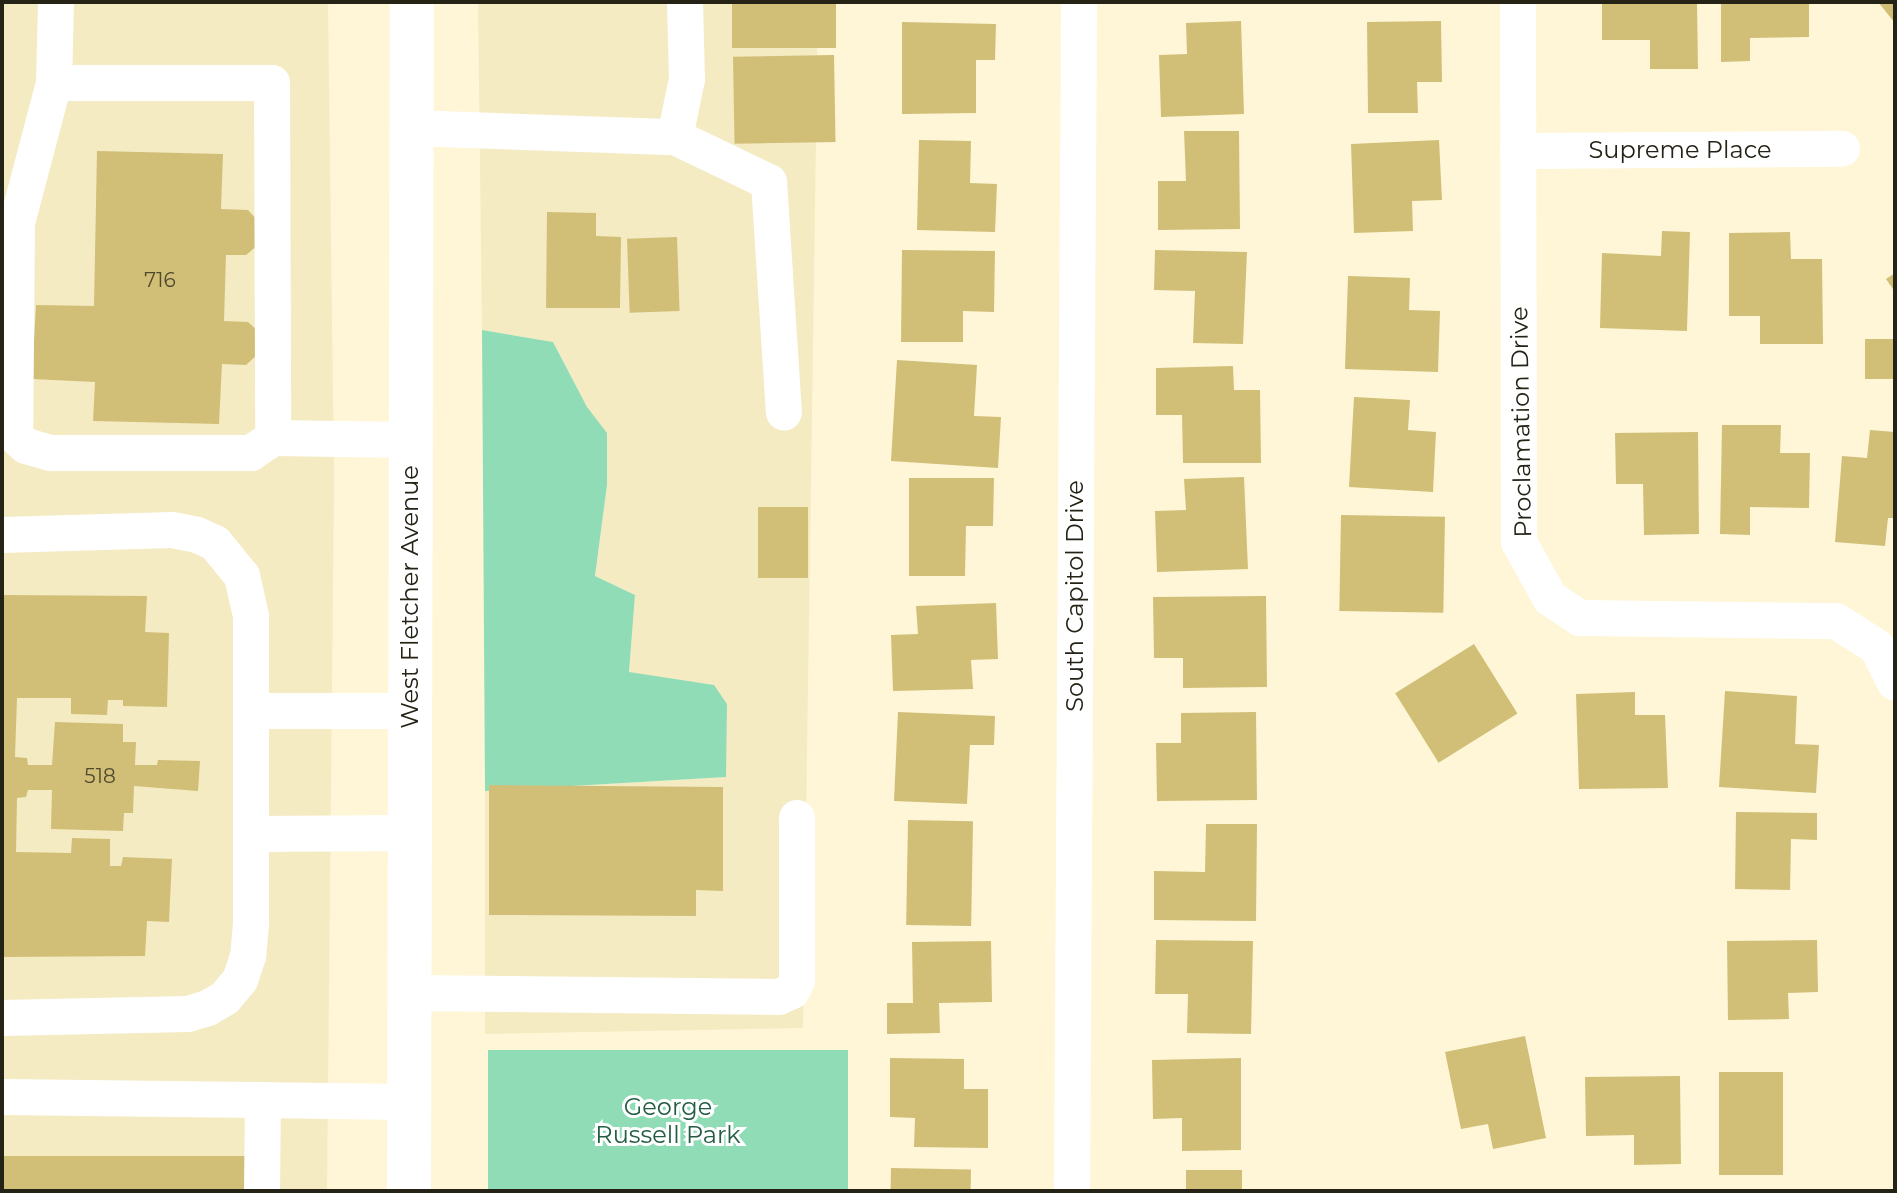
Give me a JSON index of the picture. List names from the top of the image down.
{
  "streets": {
    "main road": ["West Fletcher Avenue"],
    "street": ["Supreme Place", "Proclamation Drive", "South Capitol Drive"]
  },
  "crossings": [
    ["Supreme Place", "Proclamation Drive"]
  ],
  "parks": ["George Russell Park"],
  "house_numbers": ["716", "518"]
}
